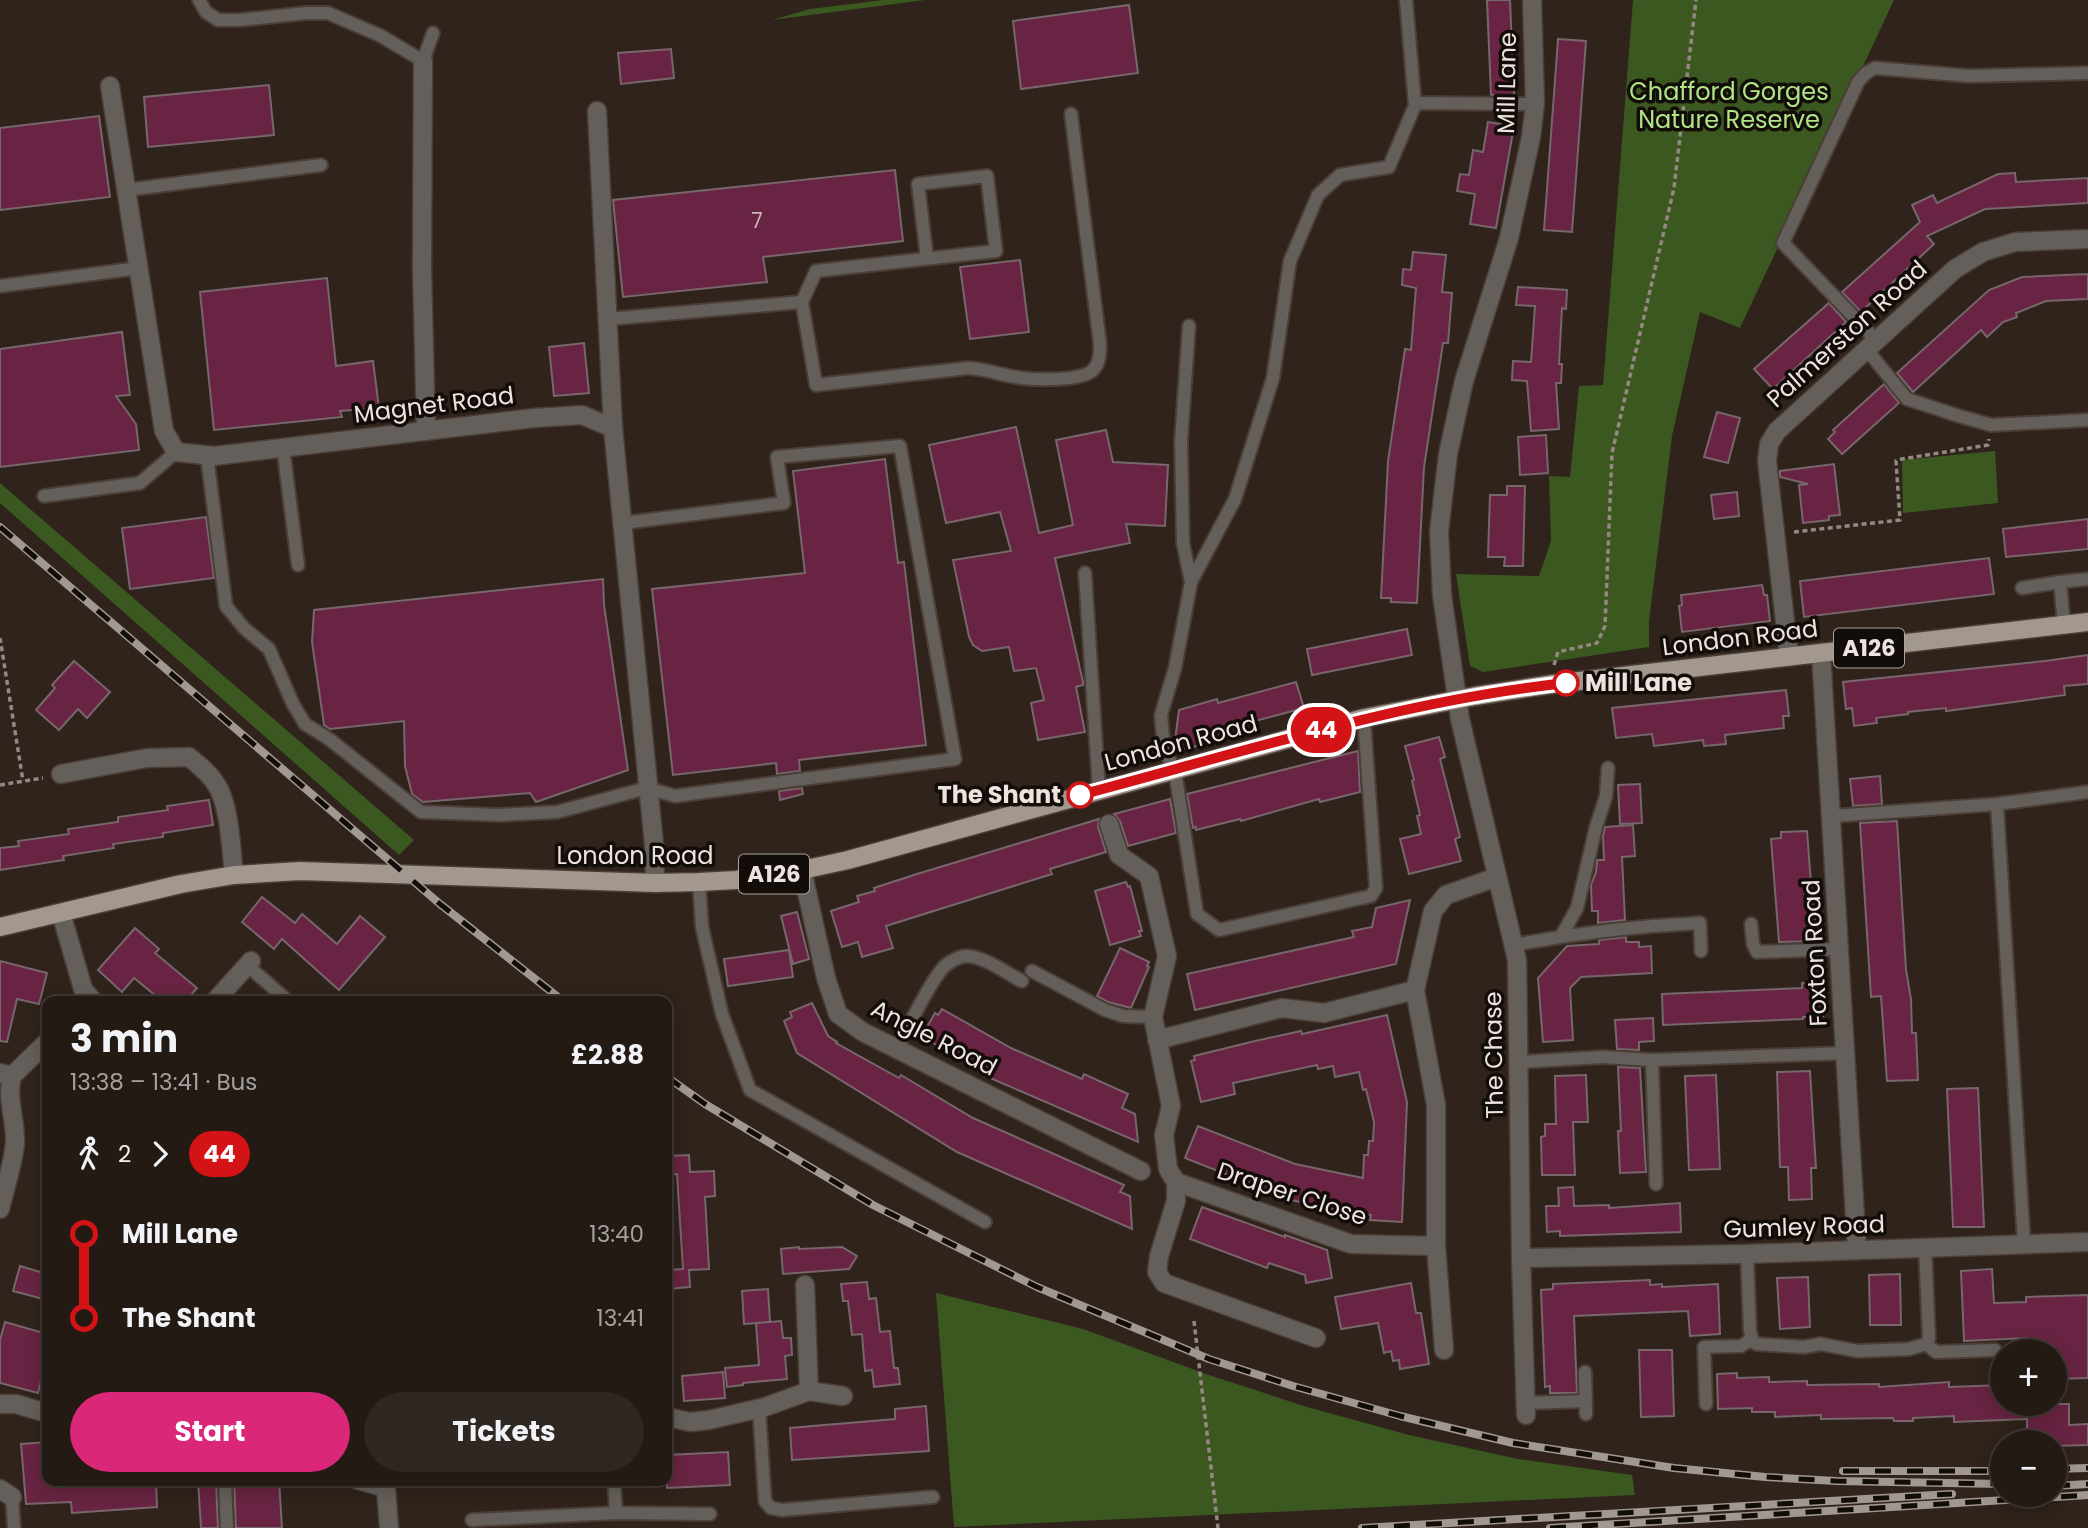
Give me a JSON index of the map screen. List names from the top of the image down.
{
  "streets": {
    "main road": ["London Road", "A126"],
    "street": [
      "Mill Lane",
      "Palmerston Road",
      "Magnet Road",
      "Foxton Road",
      "Angle Road",
      "The Chase",
      "Draper Close",
      "Gumley Road"
    ]
  },
  "crossings": [
    ["Mill Lane", "London Road"],
    ["Mill Lane", "The Chase"],
    ["Palmerston Road", "London Road"],
    ["London Road", "Foxton Road"],
    ["London Road", "Angle Road"],
    ["London Road", "The Chase"],
    ["Foxton Road", "Gumley Road"],
    ["The Chase", "Gumley Road"]
  ],
  "parks": ["Chafford Gorges Nature Reserve"],
  "places": ["Mill Lane", "The Shant"],
  "lines": ["bus line 44"],
  "house_numbers": ["7"],
  "page": {
    "on_map": "44",
    "heading": ["3 min", "13:38 – 13:41 · Bus", "£2.88"],
    "legs": ["2", "44"],
    "list": [
      {
        "name": "Mill Lane",
        "value": "13:40"
      },
      {
        "name": "The Shant",
        "value": "13:41"
      }
    ],
    "map_buttons": ["+", "−"],
    "buttons": ["Start", "Tickets"]
  }
}
